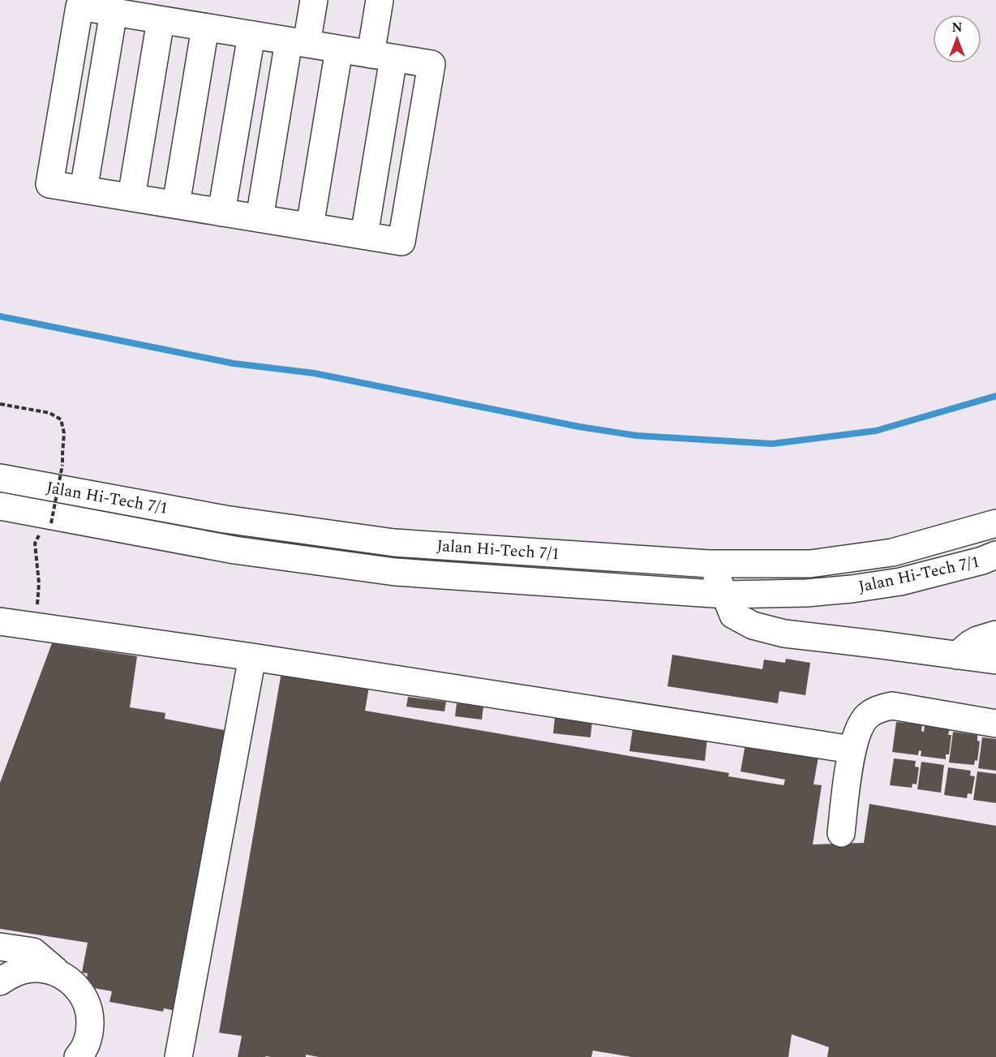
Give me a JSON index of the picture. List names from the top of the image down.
{
  "streets": {
    "street": ["Jalan Hi-Tech 7/1"]
  },
  "north": "top"
}
